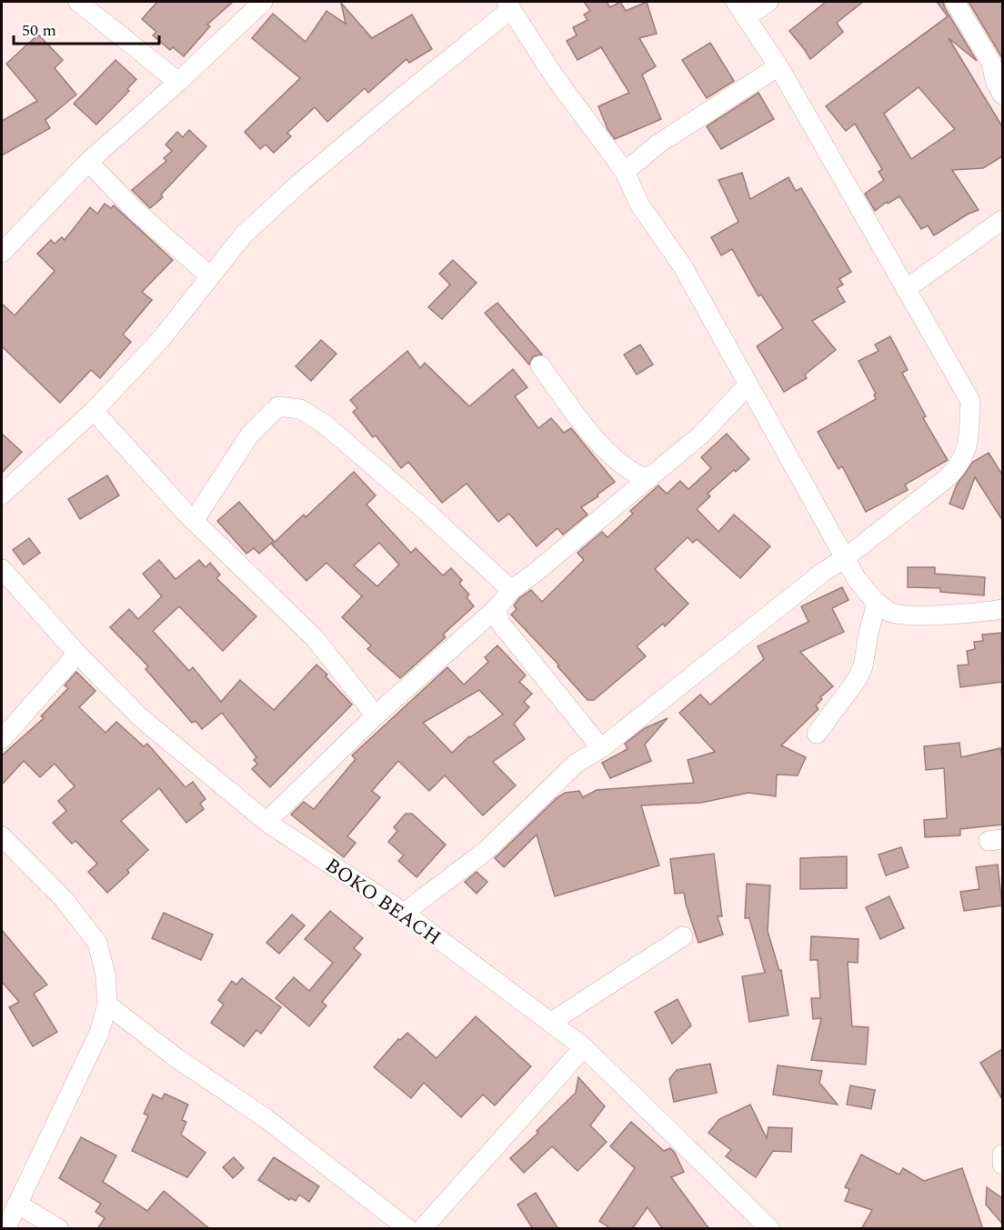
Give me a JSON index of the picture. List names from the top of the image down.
{
  "streets": {
    "street": ["BOKO BEACH"]
  },
  "scale_bar": "50 m"
}
